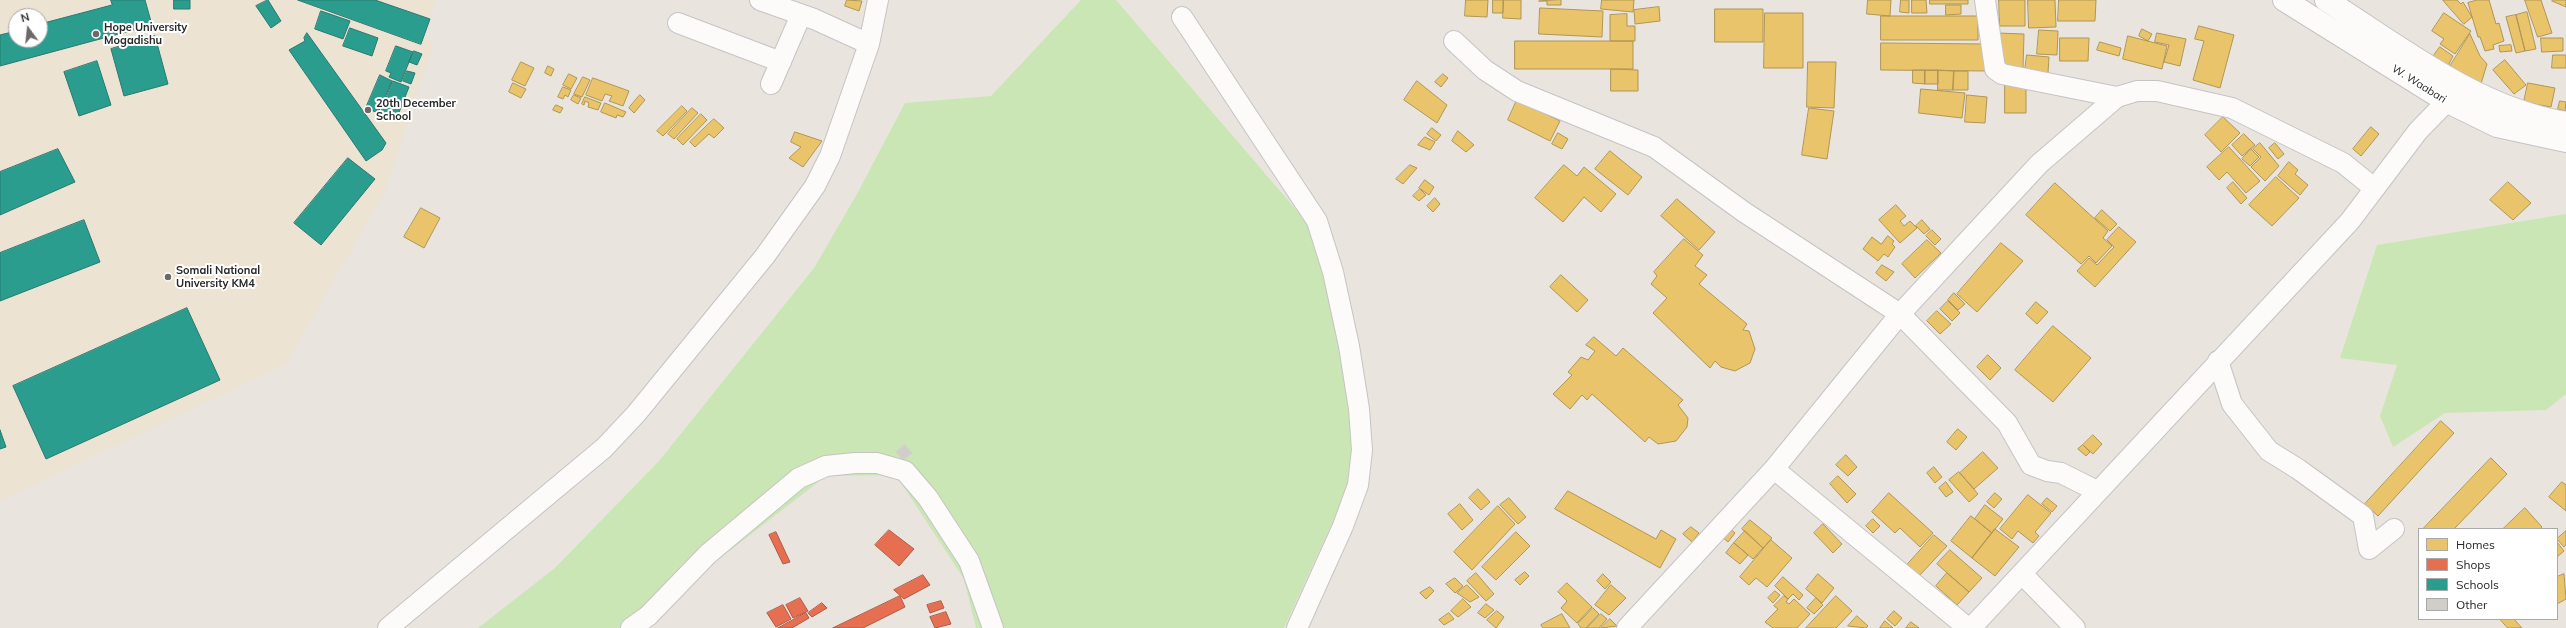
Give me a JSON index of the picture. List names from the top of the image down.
{
  "streets": {
    "main road": ["W. Waabari"]
  },
  "places": ["Hope University Mogadishu", "20th December School", "Somali National University KM4"],
  "legend": [
    "Homes",
    "Shops",
    "Schools",
    "Other"
  ],
  "north": "top"
}
